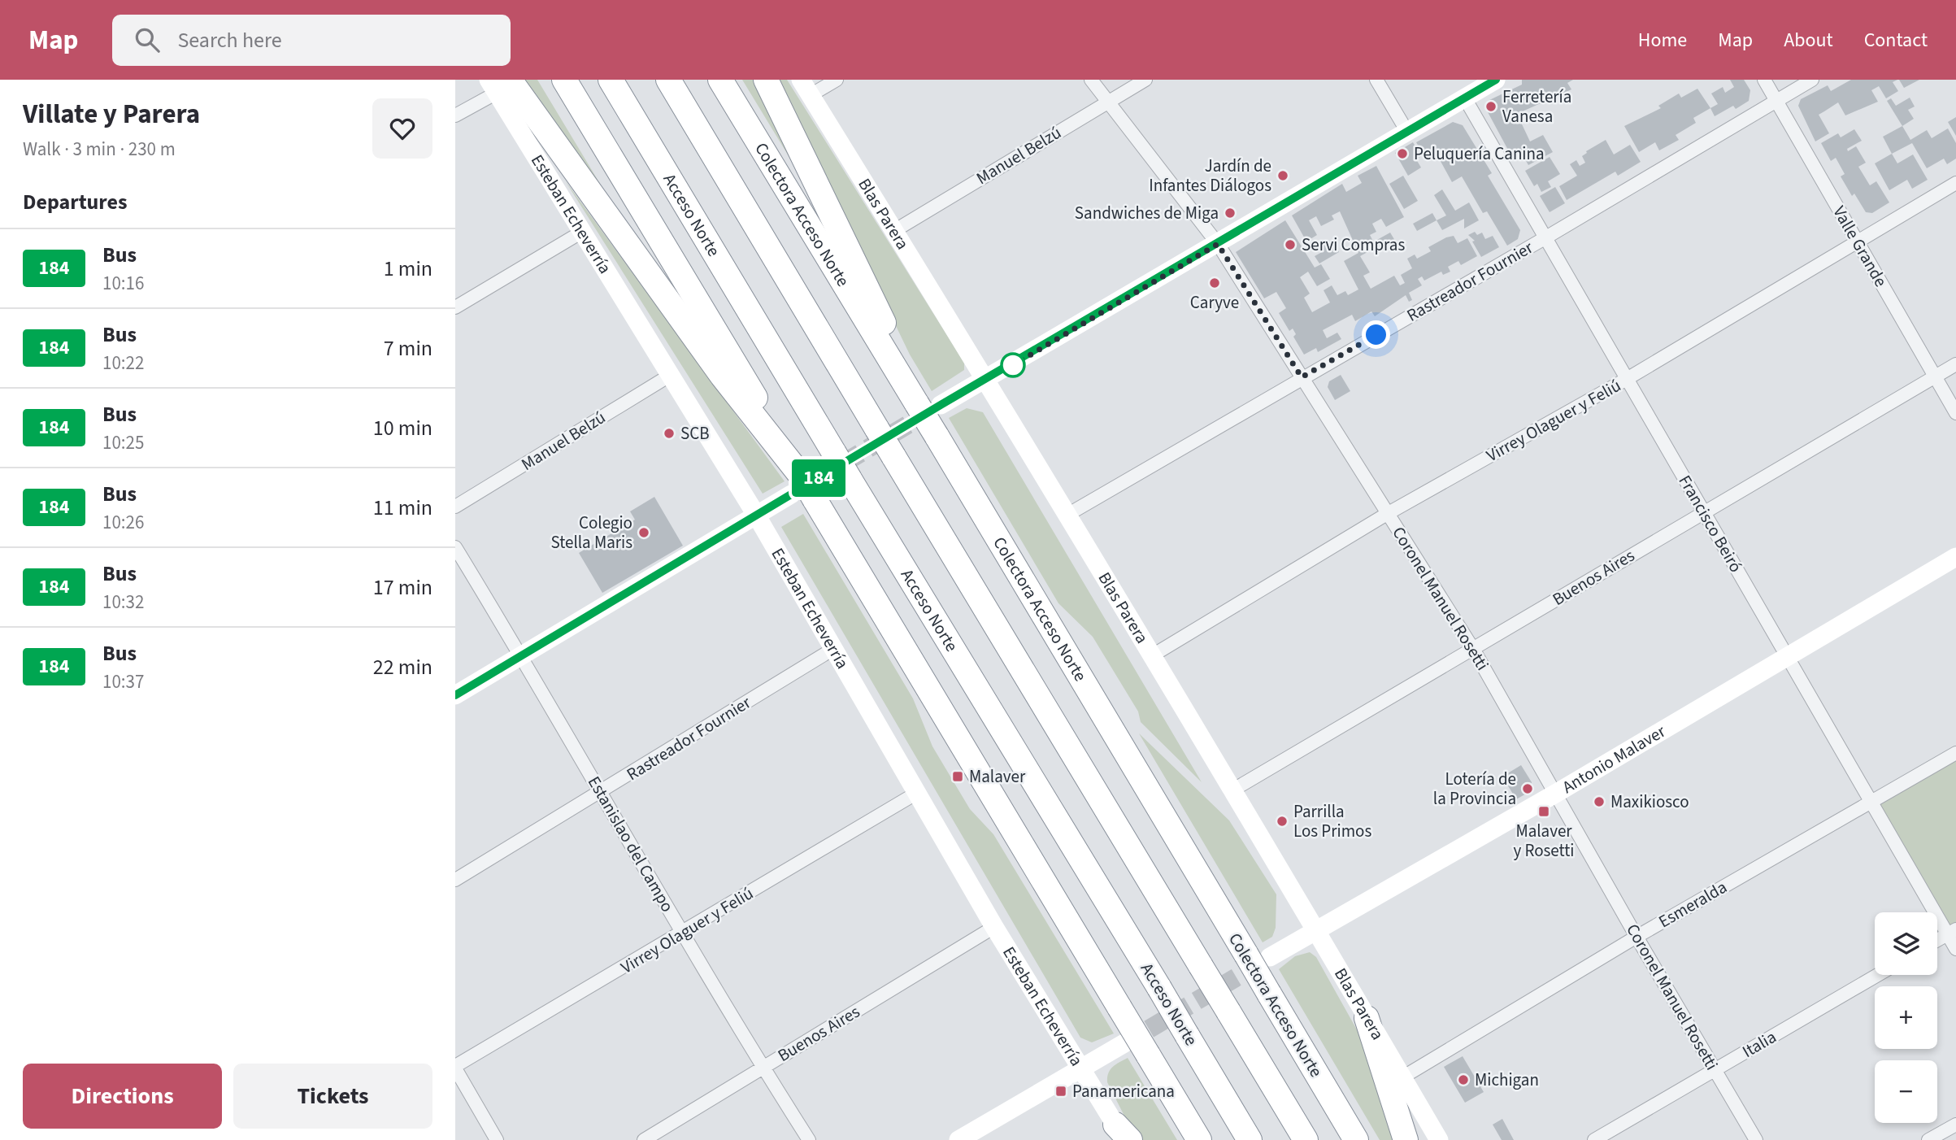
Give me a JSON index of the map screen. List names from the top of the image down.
{
  "streets": {
    "highway": ["Colectora Acceso Norte", "Acceso Norte"],
    "street": [
      "Manuel Belzú",
      "Esteban Echeverría",
      "Blas Parera",
      "Valle Grande",
      "Rastreador Fournier",
      "Virrey Olaguer y Feliú",
      "Francisco Beiró",
      "Buenos Aires",
      "Coronel Manuel Rosetti",
      "Antonio Malaver",
      "Estanislao del Campo",
      "Esmeralda",
      "Italia"
    ]
  },
  "crossings": [
    ["Manuel Belzú", "Esteban Echeverría"],
    ["Manuel Belzú", "Blas Parera"],
    ["Manuel Belzú", "Coronel Manuel Rosetti"],
    ["Esteban Echeverría", "Rastreador Fournier"],
    ["Esteban Echeverría", "Virrey Olaguer y Feliú"],
    ["Esteban Echeverría", "Buenos Aires"],
    ["Blas Parera", "Rastreador Fournier"],
    ["Blas Parera", "Virrey Olaguer y Feliú"],
    ["Blas Parera", "Buenos Aires"],
    ["Blas Parera", "Antonio Malaver"],
    ["Blas Parera", "Esmeralda"],
    ["Valle Grande", "Rastreador Fournier"],
    ["Valle Grande", "Virrey Olaguer y Feliú"],
    ["Valle Grande", "Buenos Aires"],
    ["Rastreador Fournier", "Francisco Beiró"],
    ["Rastreador Fournier", "Coronel Manuel Rosetti"],
    ["Rastreador Fournier", "Estanislao del Campo"],
    ["Virrey Olaguer y Feliú", "Francisco Beiró"],
    ["Virrey Olaguer y Feliú", "Coronel Manuel Rosetti"],
    ["Virrey Olaguer y Feliú", "Estanislao del Campo"],
    ["Francisco Beiró", "Buenos Aires"],
    ["Francisco Beiró", "Antonio Malaver"],
    ["Francisco Beiró", "Esmeralda"],
    ["Buenos Aires", "Coronel Manuel Rosetti"],
    ["Buenos Aires", "Estanislao del Campo"],
    ["Coronel Manuel Rosetti", "Antonio Malaver"],
    ["Coronel Manuel Rosetti", "Esmeralda"],
    ["Coronel Manuel Rosetti", "Italia"]
  ],
  "places": {
    "other": [
      "Ferretería Vanesa",
      "Peluquería Canina",
      "Jardín de Infantes Diálogos",
      "Sandwiches de Miga",
      "Servi Compras",
      "Caryve",
      "SCB",
      "Colegio Stella Maris",
      "Lotería de la Provincia",
      "Maxikiosco",
      "Parrilla Los Primos",
      "Michigan"
    ],
    "transit": ["Malaver", "Malaver y Rosetti", "Panamericana"]
  },
  "lines": ["bus line 184"],
  "page": {
    "header": "Map",
    "search": "Search here",
    "nav": [
      "Home",
      "Map",
      "About",
      "Contact"
    ],
    "heading": [
      ["Villate y Parera", "Walk · 3 min · 230 m"],
      "Departures"
    ],
    "on_map": "184",
    "list": [
      {
        "mark": "184",
        "name": "Bus",
        "note": "10:16",
        "value": "1 min"
      },
      {
        "mark": "184",
        "name": "Bus",
        "note": "10:22",
        "value": "7 min"
      },
      {
        "mark": "184",
        "name": "Bus",
        "note": "10:25",
        "value": "10 min"
      },
      {
        "mark": "184",
        "name": "Bus",
        "note": "10:26",
        "value": "11 min"
      },
      {
        "mark": "184",
        "name": "Bus",
        "note": "10:32",
        "value": "17 min"
      },
      {
        "mark": "184",
        "name": "Bus",
        "note": "10:37",
        "value": "22 min"
      }
    ],
    "map_buttons": ["+", "−"],
    "buttons": ["Directions", "Tickets"]
  }
}
